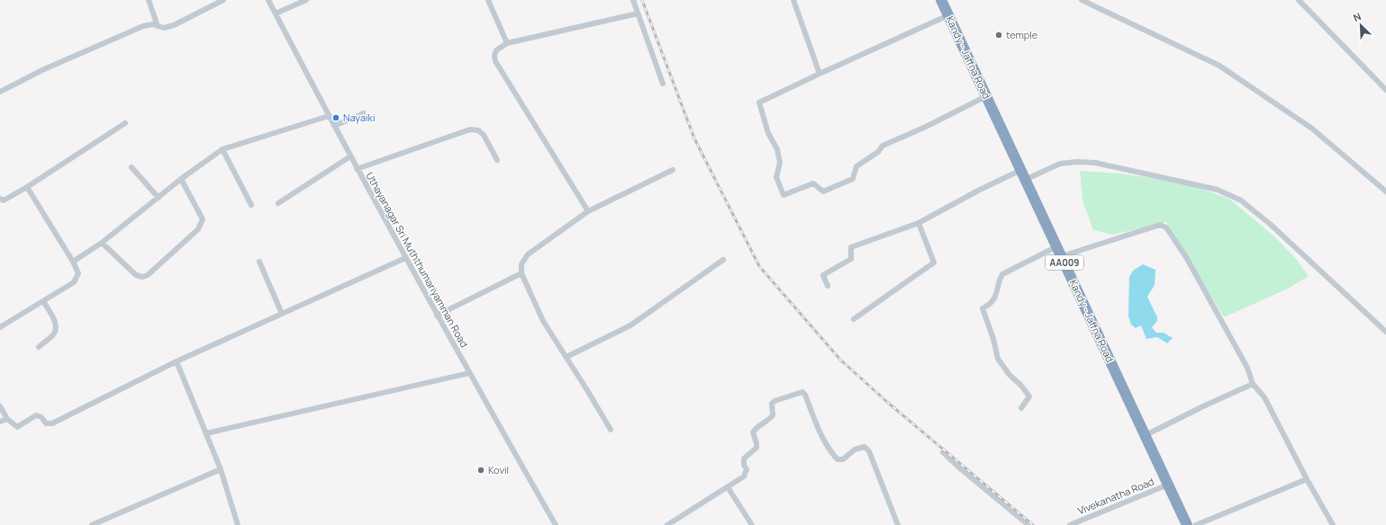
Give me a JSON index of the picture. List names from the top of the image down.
{
  "streets": {
    "highway": ["Kandy - Jaffna Road", "AA009"],
    "street": ["Uthayanagar Sri Muththumariyamman Road", "Vivekanatha Road"]
  },
  "crossings": [
    ["Kandy - Jaffna Road", "Vivekanatha Road"]
  ],
  "places": ["temple", "Nayaiki", "Kovil"],
  "north": "top left"
}
